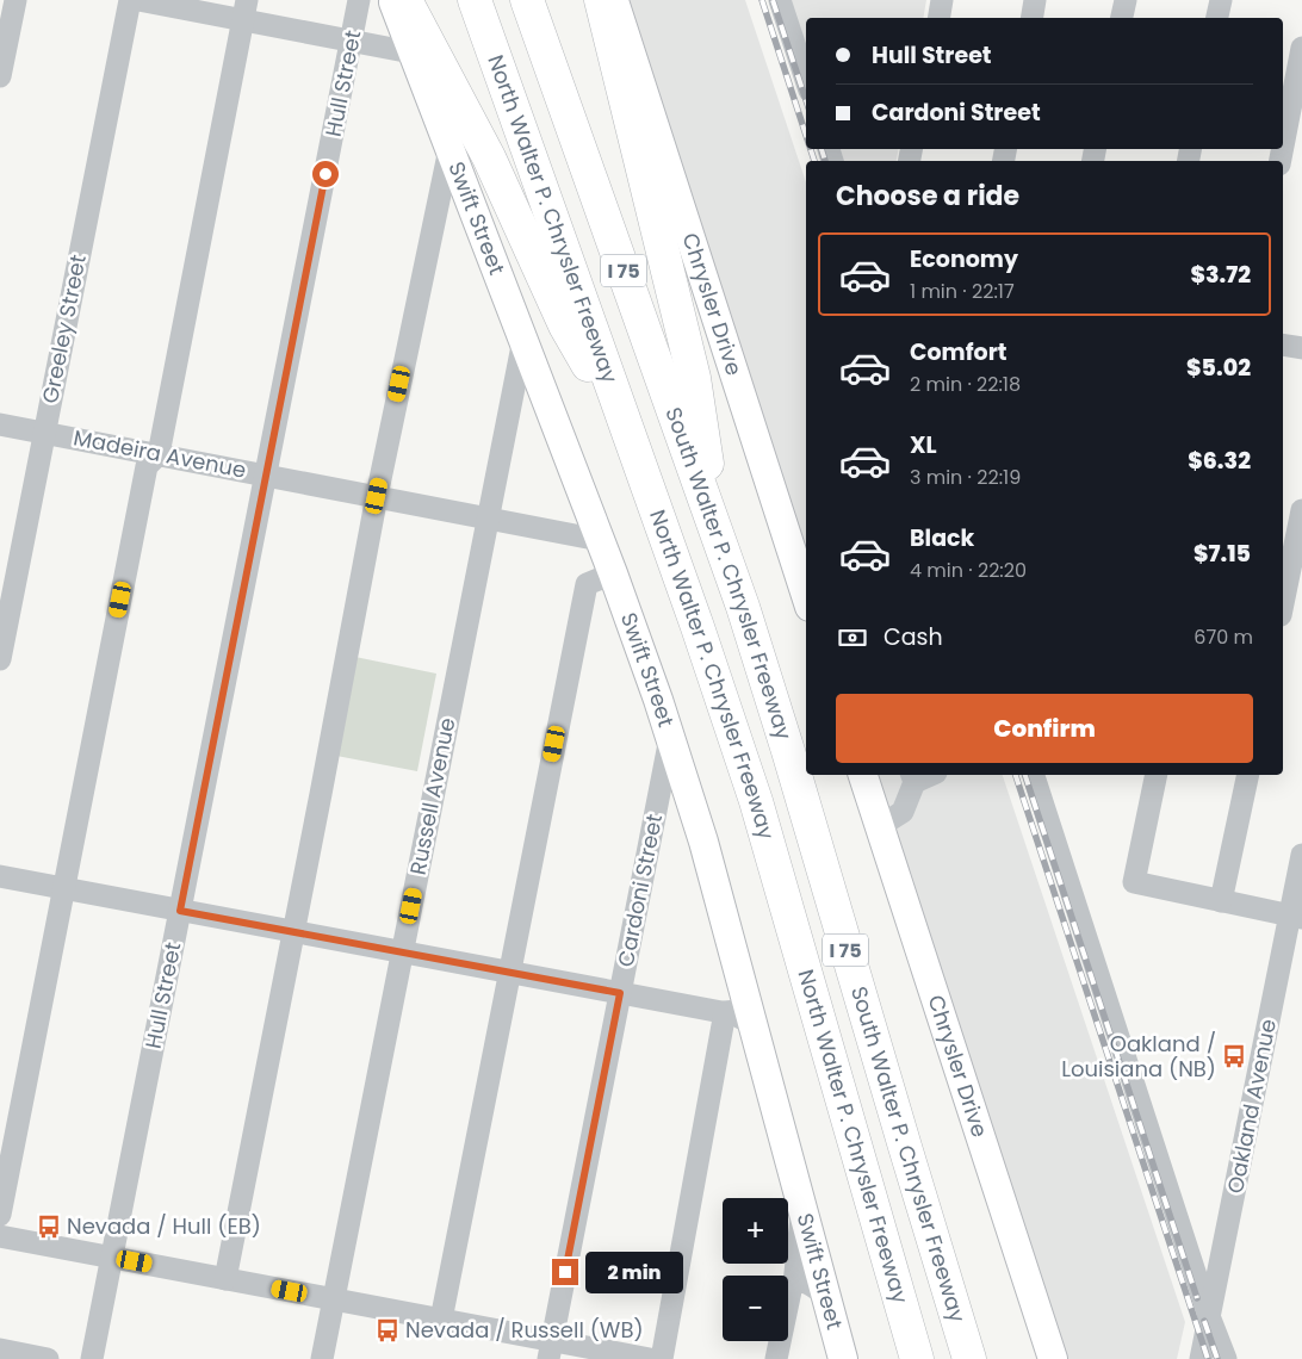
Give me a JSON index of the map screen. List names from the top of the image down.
{
  "streets": {
    "highway": ["North Walter P. Chrysler Freeway", "I 75", "South Walter P. Chrysler Freeway"],
    "main road": ["Swift Street", "Chrysler Drive"],
    "street": [
      "Hull Street",
      "Greeley Street",
      "Madeira Avenue",
      "Russell Avenue",
      "Cardoni Street",
      "Oakland Avenue"
    ]
  },
  "crossings": [
    ["Hull Street", "Madeira Avenue"],
    ["Swift Street", "Madeira Avenue"],
    ["Swift Street", "Russell Avenue"],
    ["Swift Street", "Cardoni Street"],
    ["Greeley Street", "Madeira Avenue"],
    ["Madeira Avenue", "Russell Avenue"]
  ],
  "places": {
    "bus stop": ["Oakland / Louisiana (NB)", "Nevada / Hull (EB)", "Nevada / Russell (WB)"]
  },
  "page": {
    "banner": ["Hull Street", "Cardoni Street"],
    "heading": "Choose a ride",
    "list": [
      {
        "name": "Economy",
        "note": "1 min · 22:17",
        "value": "$3.72"
      },
      {
        "name": "Comfort",
        "note": "2 min · 22:18",
        "value": "$5.02"
      },
      {
        "name": "XL",
        "note": "3 min · 22:19",
        "value": "$6.32"
      },
      {
        "name": "Black",
        "note": "4 min · 22:20",
        "value": "$7.15"
      }
    ],
    "pay": ["Cash", "670 m"],
    "buttons": "Confirm",
    "map_buttons": ["+", "−"],
    "bubble": "2 min"
  }
}
